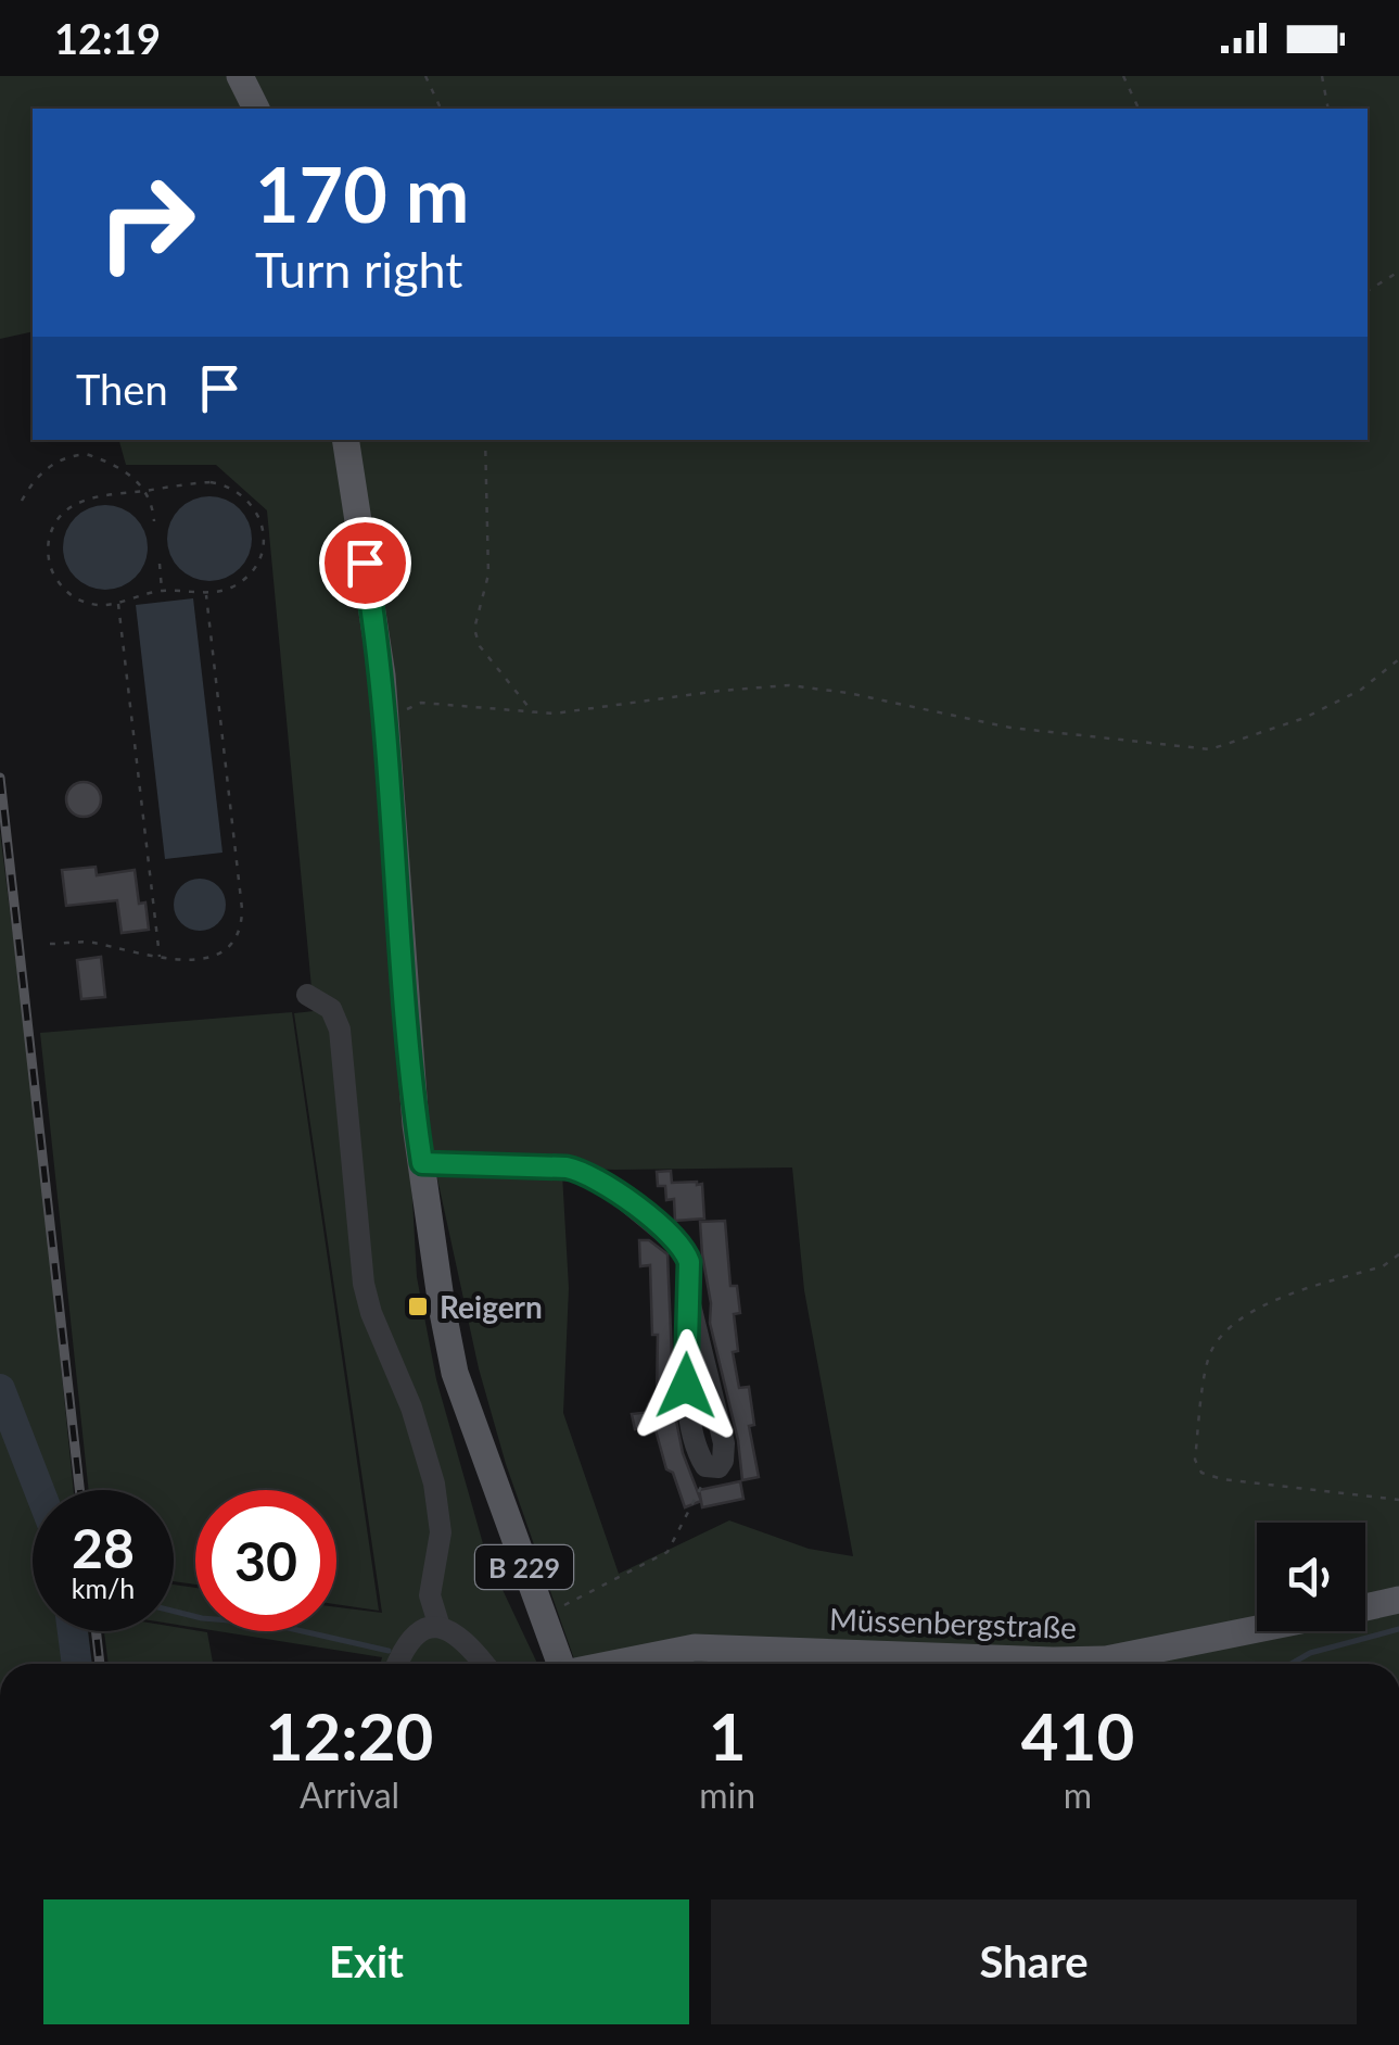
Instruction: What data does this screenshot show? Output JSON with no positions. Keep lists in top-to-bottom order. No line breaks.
{"streets":{"main road":["B 229","Müssenbergstraße"]},"places":{"transit":["Reigern"]},"page":{"status":"12:19","turn":["170 m","Turn right"],"then":"Then","speed":"28 km/h","limit":"30","eta":["12:20","Arrival","1","min","410","m"],"buttons":["Exit","Share"]}}
